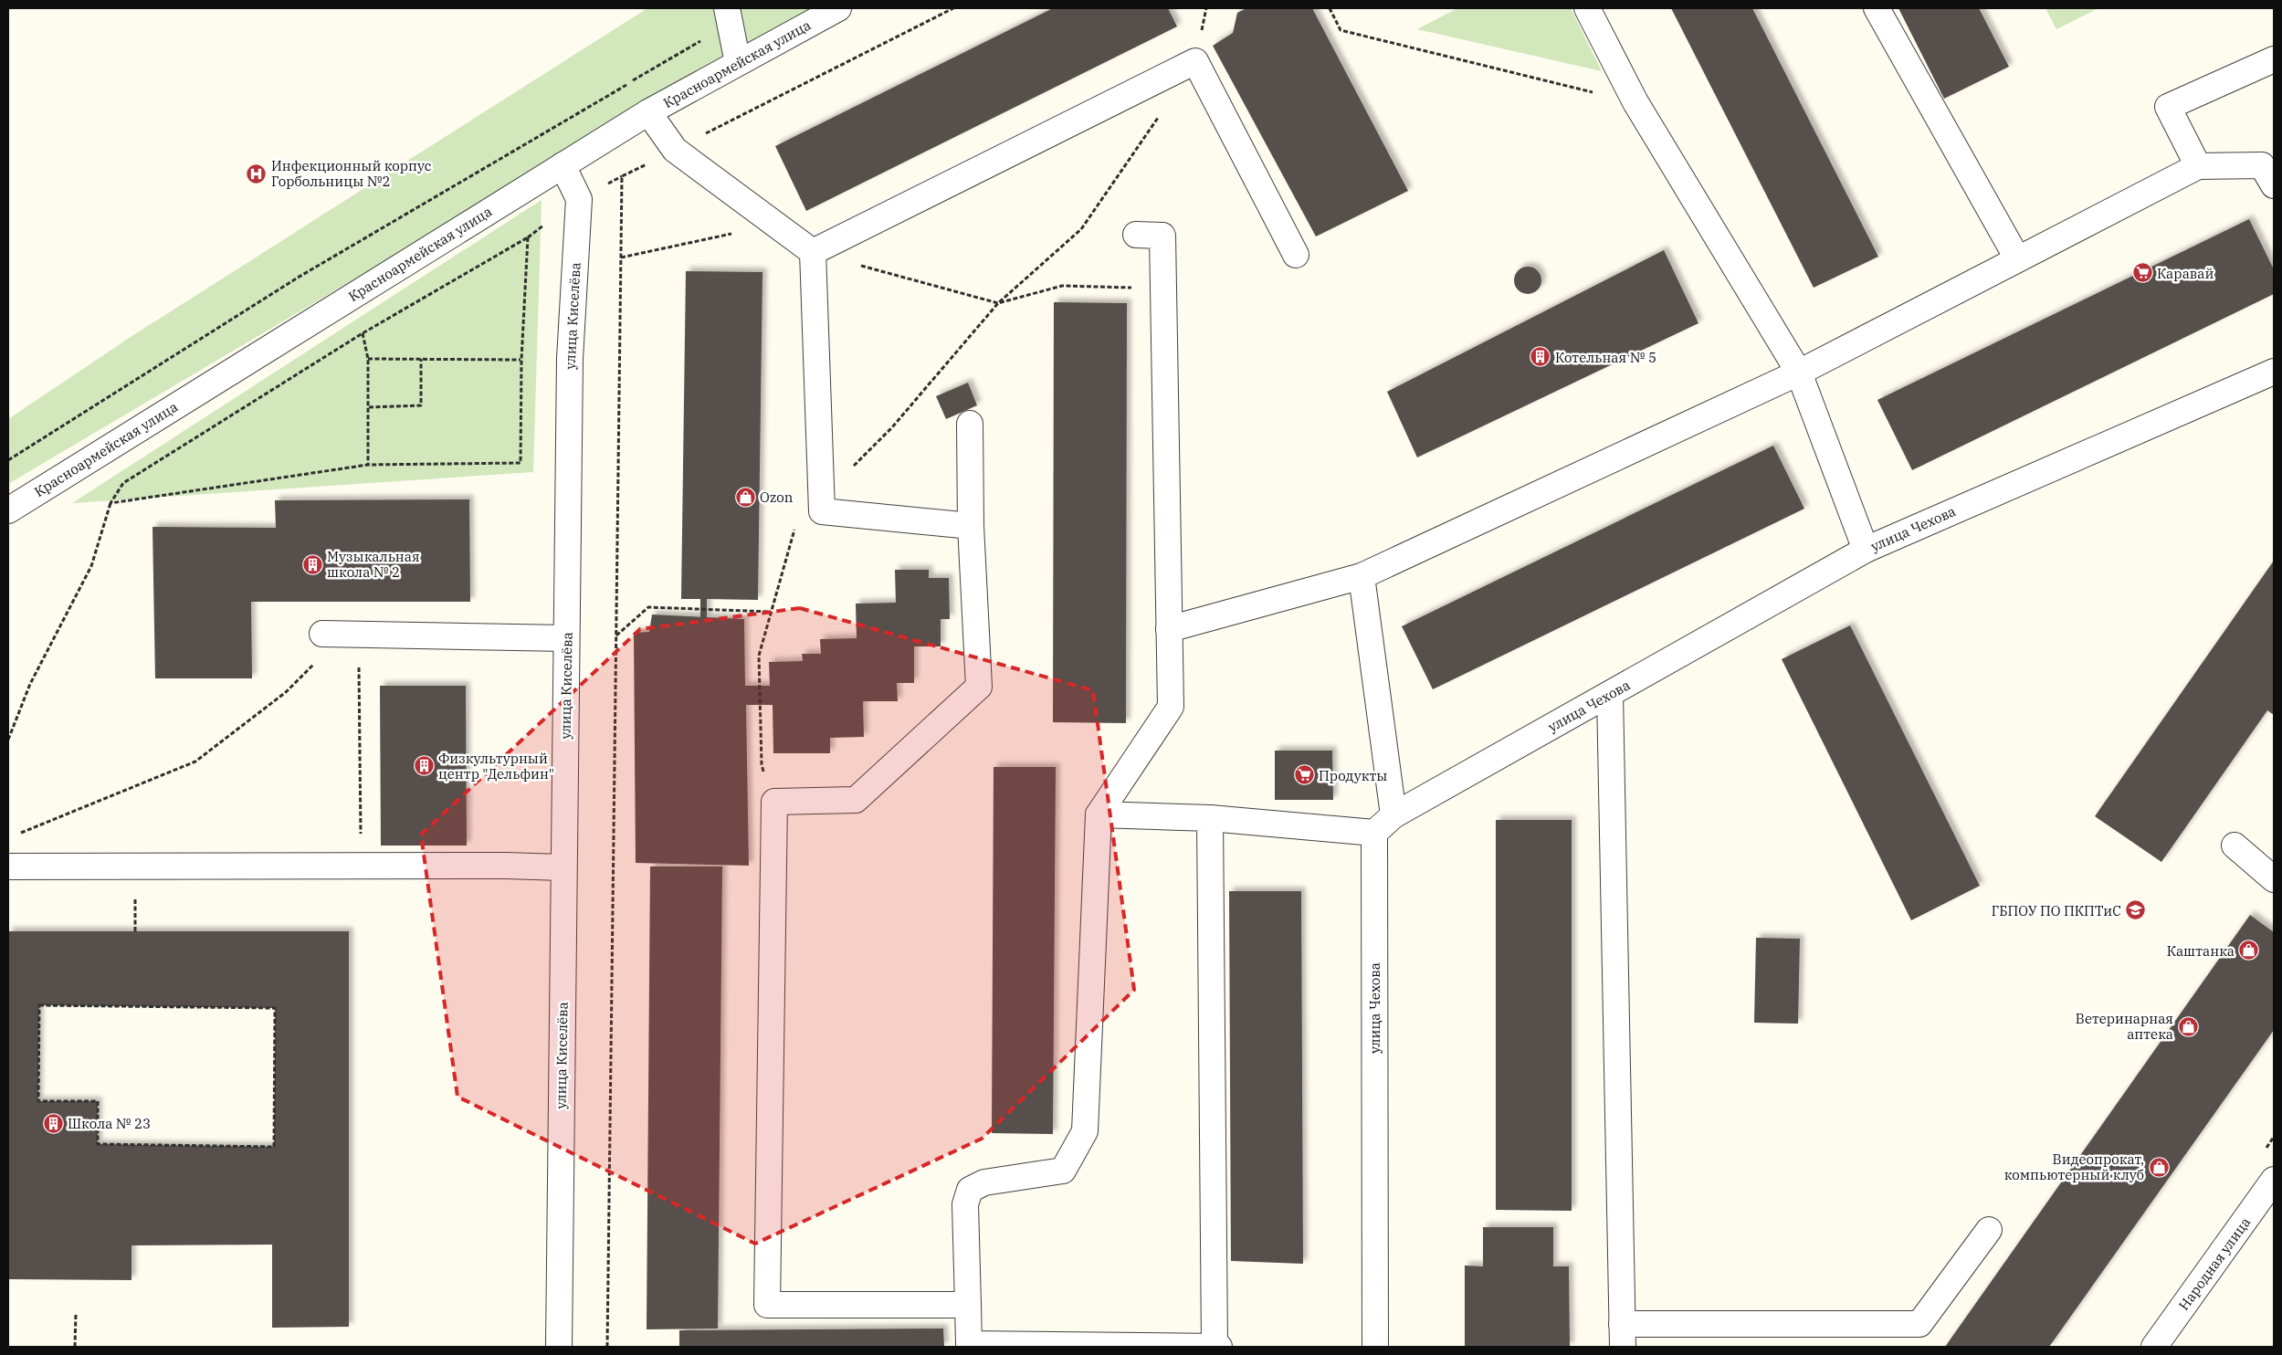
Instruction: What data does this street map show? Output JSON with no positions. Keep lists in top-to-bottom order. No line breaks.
{"streets":{"street":["Красноармейская улица","улица Киселёва","улица Чехова","Народная улица"]},"crossings":[["Красноармейская улица","улица Киселёва"]],"places":{"hospital":["Инфекционный корпус Горбольницы №2"],"supermarket":["Каравай","Продукты"],"building":["Котельная № 5","Музыкальная школа № 2","Физкультурный центр \"Дельфин\"","Школа № 23"],"shop":["Ozon","Каштанка","Ветеринарная аптека","Видеопрокат, компьютерный клуб"],"school or university":["ГБПОУ ПО ПКПТиС"]}}
